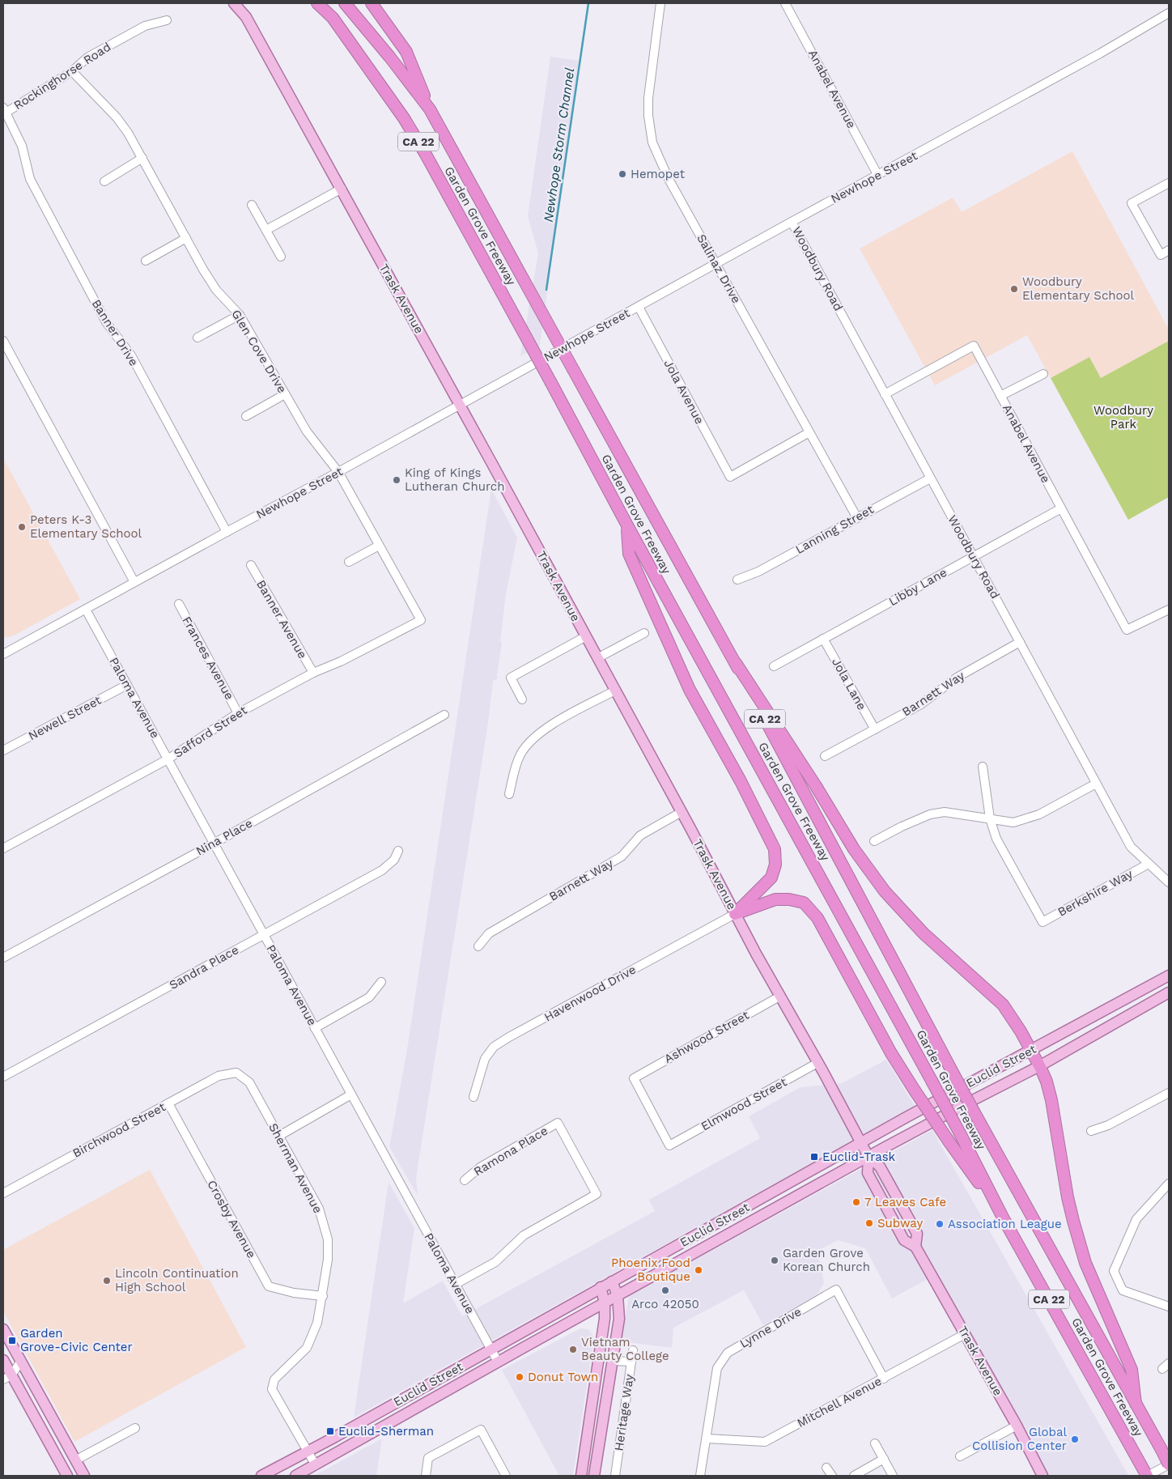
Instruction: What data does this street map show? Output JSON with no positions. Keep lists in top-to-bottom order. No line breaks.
{"streets":{"highway":["CA 22","Garden Grove Freeway"],"main road":["Trask Avenue","Euclid Street"],"street":["Rockinghorse Road","Anabel Avenue","Newhope Street","Salinaz Drive","Woodbury Road","Banner Drive","Glen Cove Drive","Jola Avenue","Lanning Street","Libby Lane","Banner Avenue","Frances Avenue","Jola Lane","Barnett Way","Paloma Avenue","Newell Street","Safford Street","Nina Place","Berkshire Way","Sandra Place","Havenwood Drive","Ashwood Street","Elmwood Street","Birchwood Street","Ramona Place","Sherman Avenue","Crosby Avenue","Lynne Drive","Mitchell Avenue","Heritage Way"]},"crossings":[["Rockinghorse Road","Banner Drive"],["Rockinghorse Road","Glen Cove Drive"],["Anabel Avenue","Newhope Street"],["Anabel Avenue","Woodbury Road"],["Anabel Avenue","Libby Lane"],["Newhope Street","Salinaz Drive"],["Newhope Street","Woodbury Road"],["Newhope Street","Trask Avenue"],["Newhope Street","Banner Drive"],["Newhope Street","Glen Cove Drive"],["Newhope Street","Jola Avenue"],["Newhope Street","Paloma Avenue"],["Salinaz Drive","Jola Avenue"],["Salinaz Drive","Lanning Street"],["Woodbury Road","Lanning Street"],["Woodbury Road","Libby Lane"],["Woodbury Road","Barnett Way"],["Woodbury Road","Berkshire Way"],["Trask Avenue","Barnett Way"],["Trask Avenue","Havenwood Drive"],["Trask Avenue","Ashwood Street"],["Trask Avenue","Euclid Street"],["Trask Avenue","Elmwood Street"],["Trask Avenue","Mitchell Avenue"],["Glen Cove Drive","Safford Street"],["Libby Lane","Jola Lane"],["Banner Avenue","Safford Street"],["Frances Avenue","Safford Street"],["Jola Lane","Barnett Way"],["Paloma Avenue","Newell Street"],["Paloma Avenue","Safford Street"],["Paloma Avenue","Nina Place"],["Paloma Avenue","Sandra Place"],["Paloma Avenue","Euclid Street"],["Paloma Avenue","Ramona Place"],["Ashwood Street","Elmwood Street"],["Euclid Street","Sherman Avenue"],["Birchwood Street","Sherman Avenue"],["Birchwood Street","Crosby Avenue"],["Sherman Avenue","Crosby Avenue"],["Lynne Drive","Mitchell Avenue"]],"water":["Newhope Storm Channel"],"parks":["Woodbury Park"],"places":{"other":["Hemopet","Woodbury Elementary School","King of Kings Lutheran Church","Peters K-3 Elementary School","7 Leaves Cafe","Subway","Association League","Garden Grove Korean Church","Phoenix Food Boutique","Lincoln Continuation High School","Arco 42050","Vietnam Beauty College","Donut Town","Global Collision Center"],"transit":["Euclid-Trask","Garden Grove-Civic Center","Euclid-Sherman"]}}
